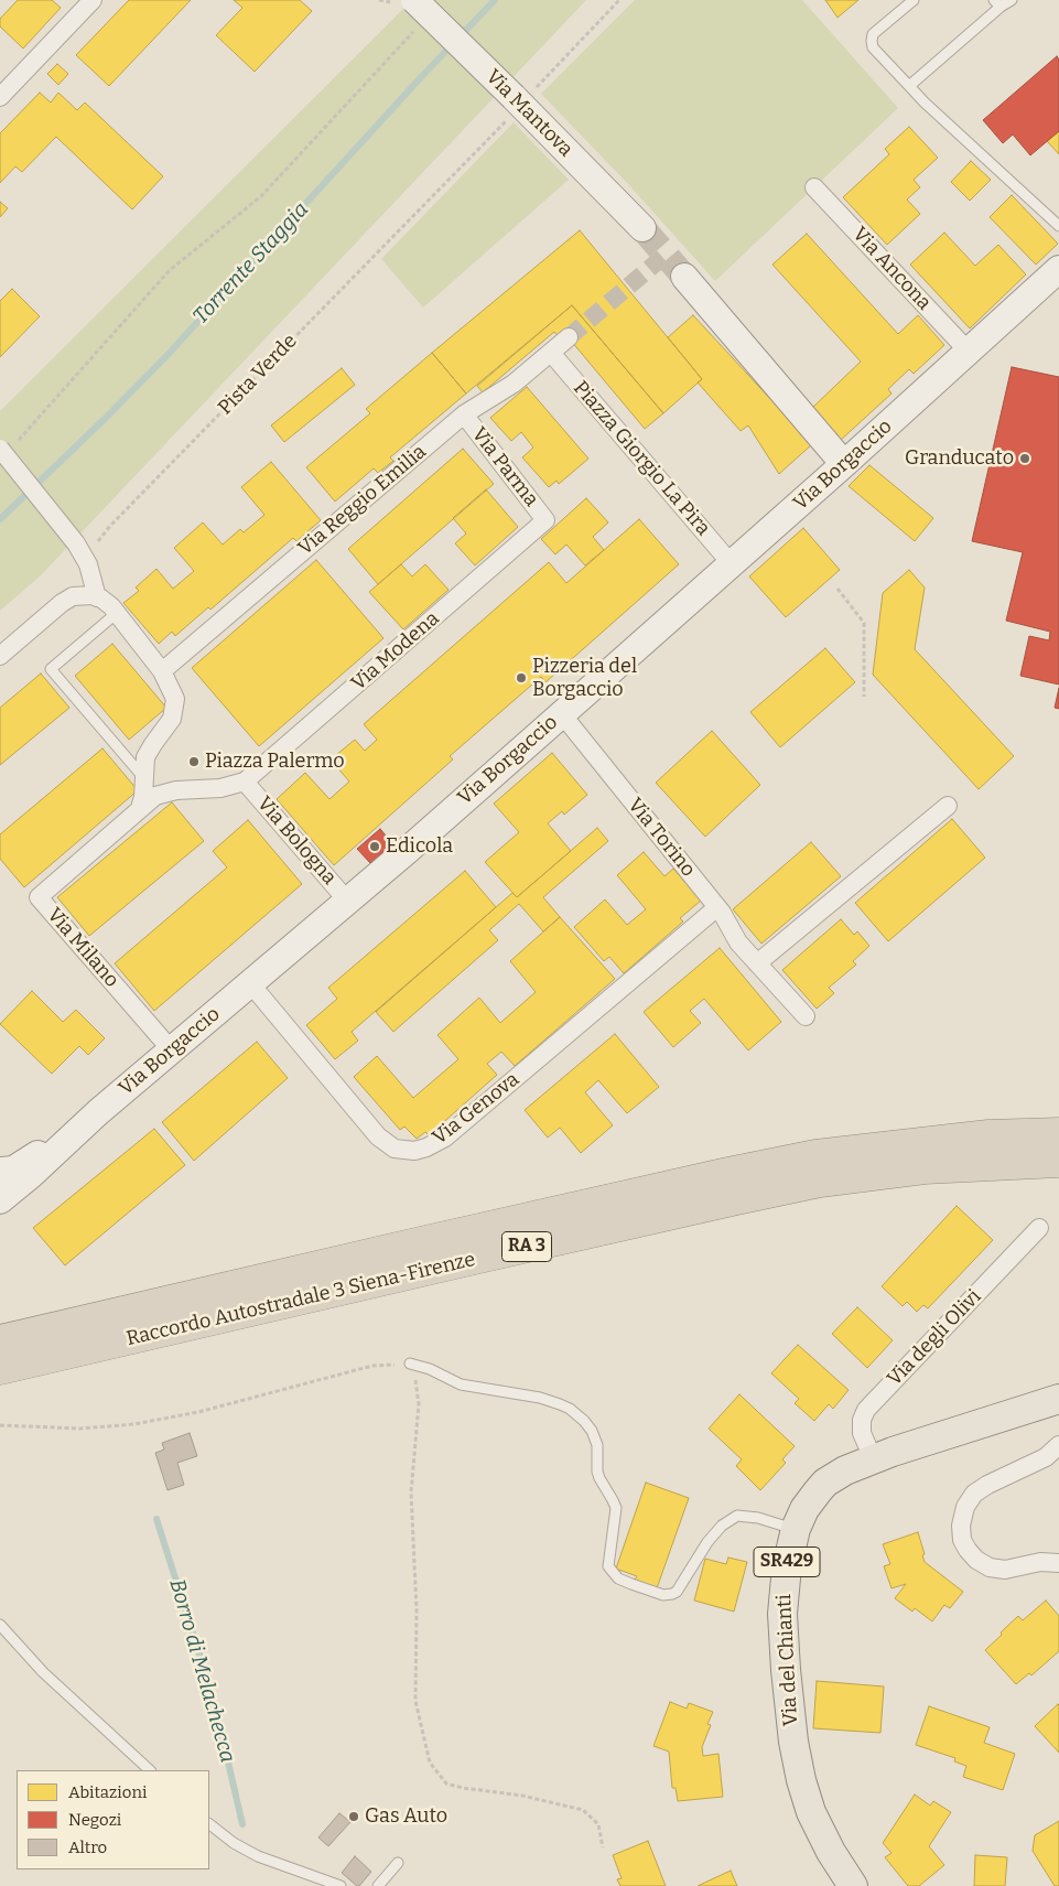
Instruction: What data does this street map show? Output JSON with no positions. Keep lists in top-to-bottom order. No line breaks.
{"streets":{"highway":["RA 3","Raccordo Autostradale 3 Siena-Firenze"],"main road":["Via Mantova","Via Borgaccio","SR429","Via del Chianti"],"street":["Via Ancona","Piazza Giorgio La Pira","Via Parma","Via Reggio Emilia","Via Modena","Via Torino","Via Bologna","Via Milano","Via Genova","Via degli Olivi"],"path":["Pista Verde"]},"crossings":[["Via Mantova","Pista Verde"],["Via Ancona","Via Borgaccio"],["Piazza Giorgio La Pira","Via Borgaccio"],["Piazza Giorgio La Pira","Via Reggio Emilia"],["Via Borgaccio","Via Torino"],["Via Borgaccio","Via Bologna"],["Via Borgaccio","Via Milano"],["Via Borgaccio","Via Genova"],["Via Parma","Via Reggio Emilia"],["Via Parma","Via Modena"],["Via Modena","Via Bologna"],["Via Torino","Via Genova"],["Via degli Olivi","Via del Chianti"]],"water":["Torrente Staggia","Borro di Melachecca"],"places":["Granducato","Pizzeria del Borgaccio","Piazza Palermo","Edicola","Gas Auto"],"legend":["Abitazioni","Negozi","Altro"]}
